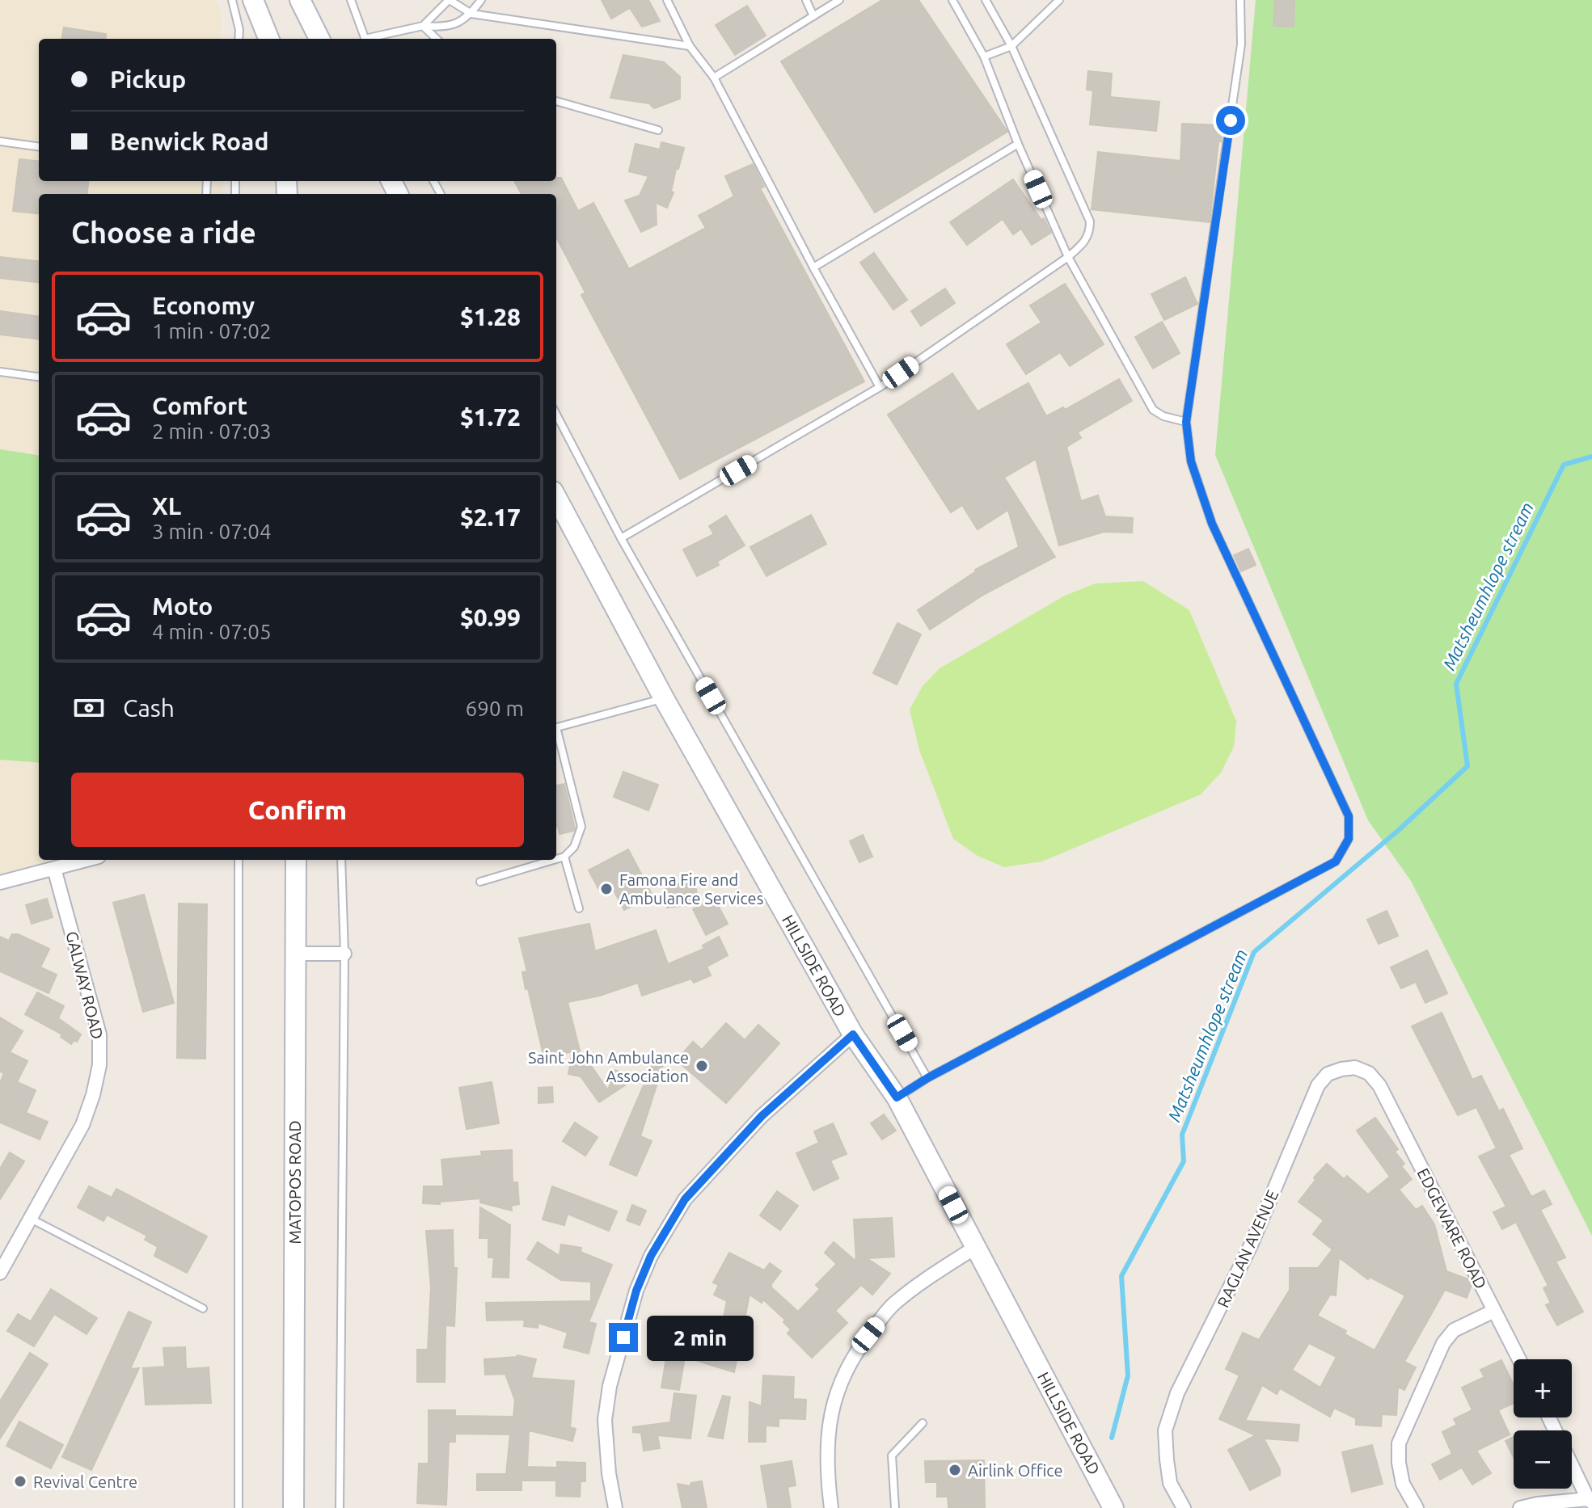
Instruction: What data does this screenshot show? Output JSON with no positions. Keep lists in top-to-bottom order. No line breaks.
{"streets":{"street":["HILLSIDE ROAD","GALWAY ROAD","MATOPOS ROAD","EDGEWARE ROAD","RAGLAN AVENUE"]},"crossings":[["EDGEWARE ROAD","RAGLAN AVENUE"]],"water":["Matsheumhlope stream"],"places":["Famona Fire and Ambulance Services","Saint John Ambulance Association","Airlink Office","Revival Centre"],"page":{"banner":["Pickup","Benwick Road"],"heading":"Choose a ride","list":[{"name":"Economy","note":"1 min · 07:02","value":"$1.28"},{"name":"Comfort","note":"2 min · 07:03","value":"$1.72"},{"name":"XL","note":"3 min · 07:04","value":"$2.17"},{"name":"Moto","note":"4 min · 07:05","value":"$0.99"}],"pay":["Cash","690 m"],"buttons":"Confirm","bubble":"2 min","map_buttons":["+","−"]}}
